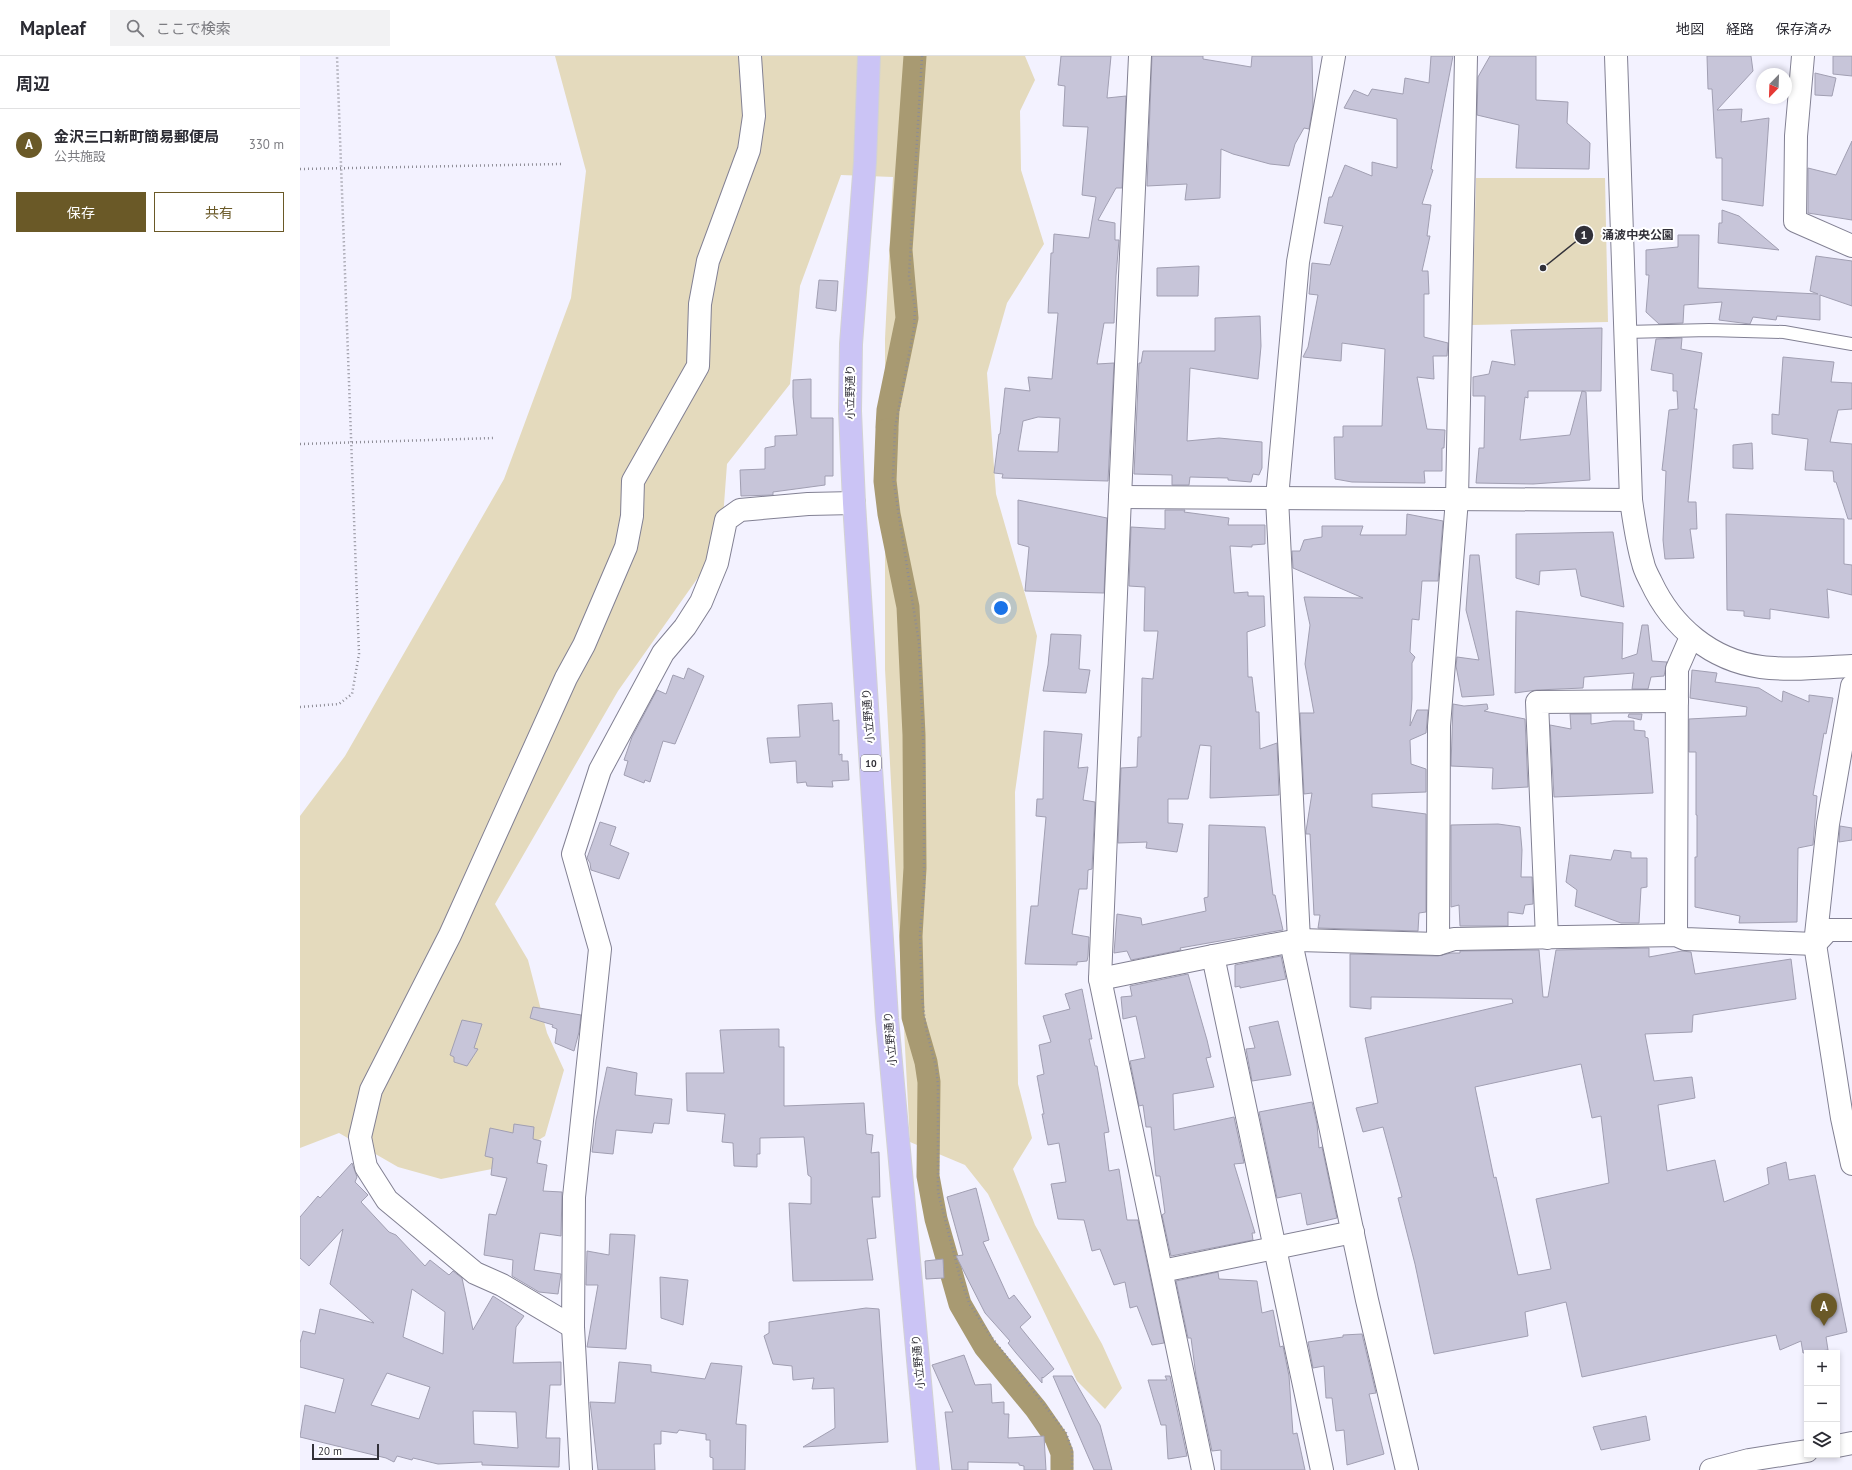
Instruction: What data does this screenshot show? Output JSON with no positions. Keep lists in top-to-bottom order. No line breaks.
{"streets":{"main road":["小立野通り","10"]},"places":["涌波中央公園"],"scale_bar":"20 m","north":"bottom left","page":{"header":"Mapleaf","search":"ここで検索","nav":["地図","経路","保存済み"],"heading":"周辺","list":[{"mark":"A","name":"金沢三口新町簡易郵便局","note":"公共施設","value":"330 m"}],"buttons":["保存","共有"],"pins":"A","map_buttons":["+","−"],"scale":"20 m"}}
